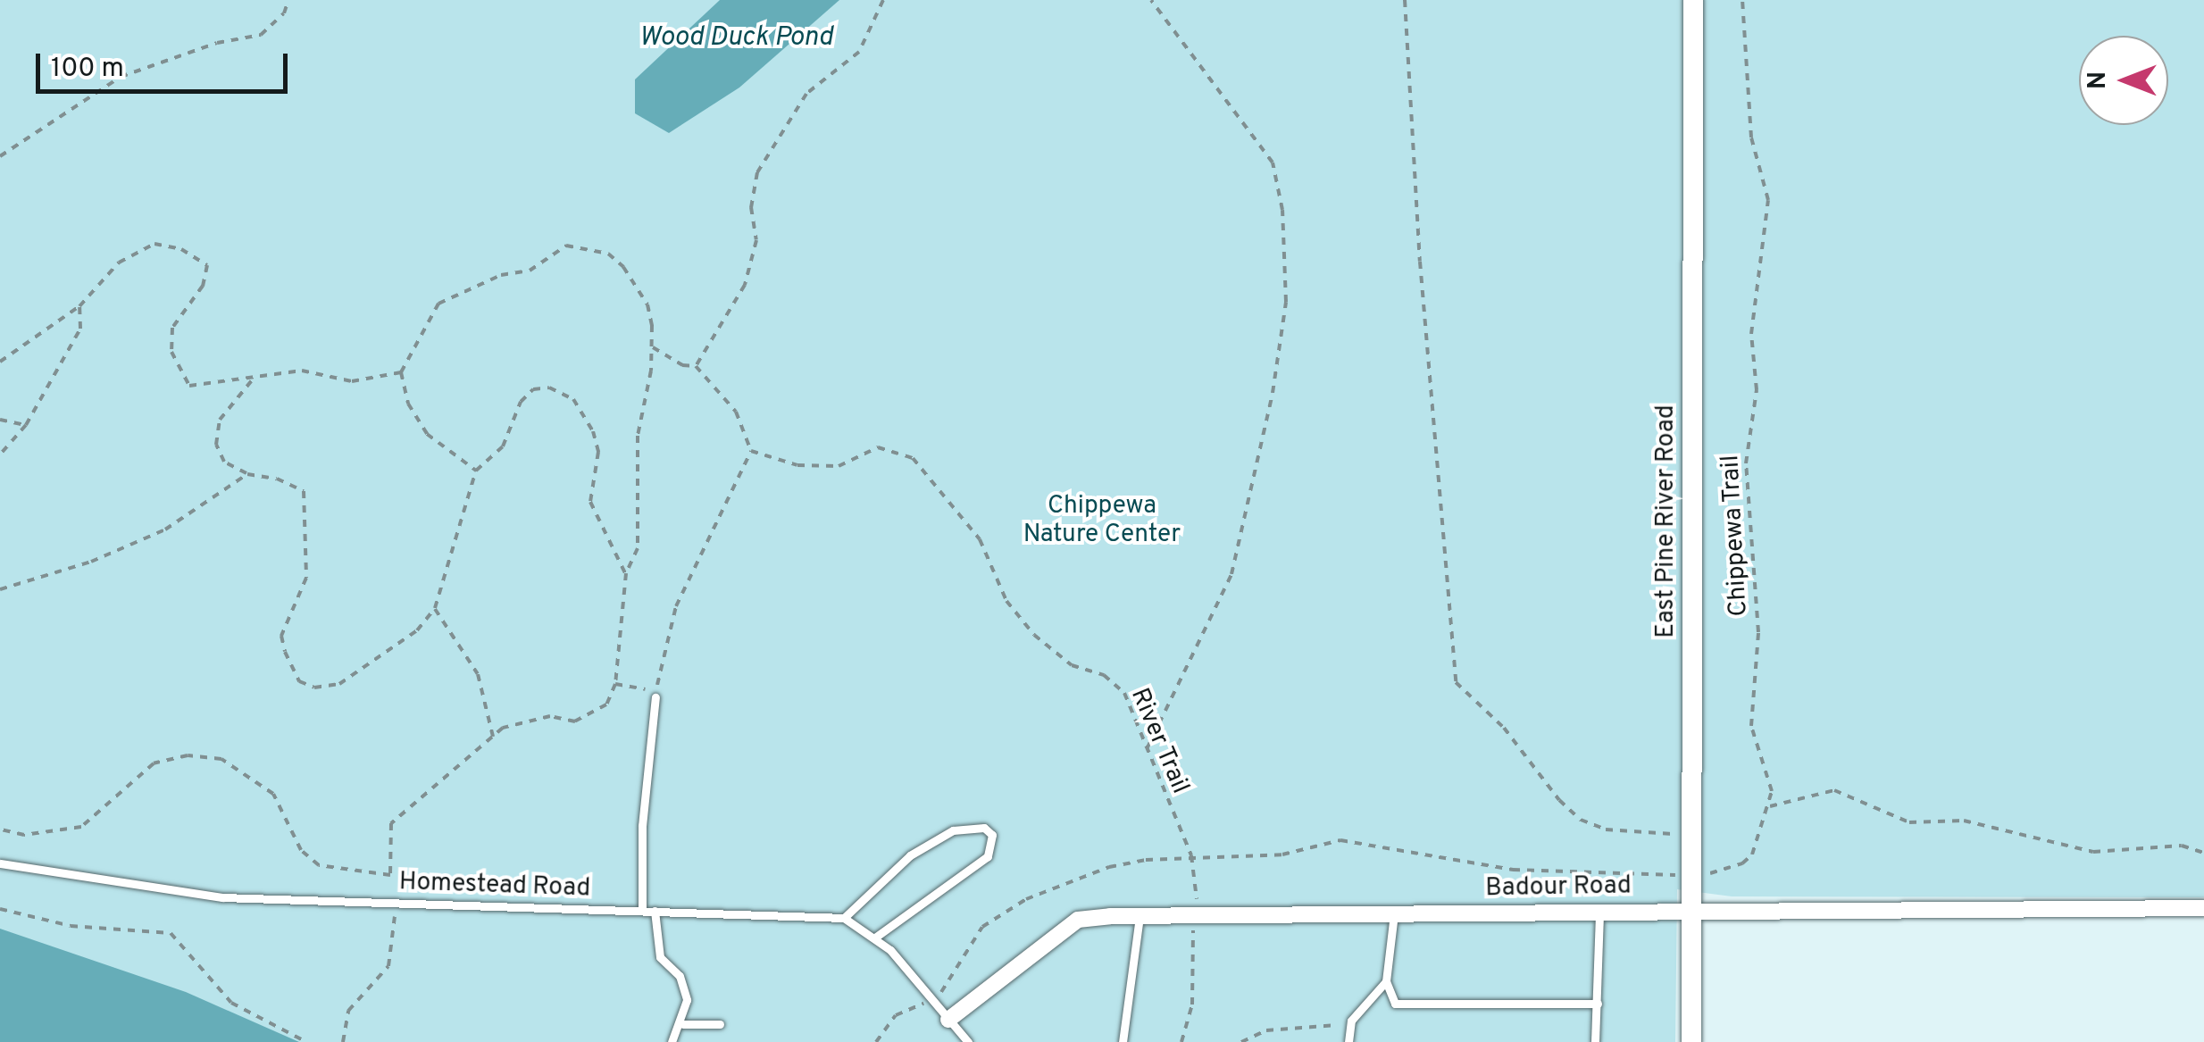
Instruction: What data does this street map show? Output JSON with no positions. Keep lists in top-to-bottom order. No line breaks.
{"streets":{"street":["East Pine River Road","Badour Road"],"lane":["Homestead Road"],"path":["Chippewa Trail","River Trail"]},"crossings":[["East Pine River Road","Badour Road"],["River Trail","Badour Road"],["Homestead Road","Badour Road"]],"water":["Wood Duck Pond"],"parks":["Chippewa Nature Center"],"scale_bar":"100 m","north":"left"}
